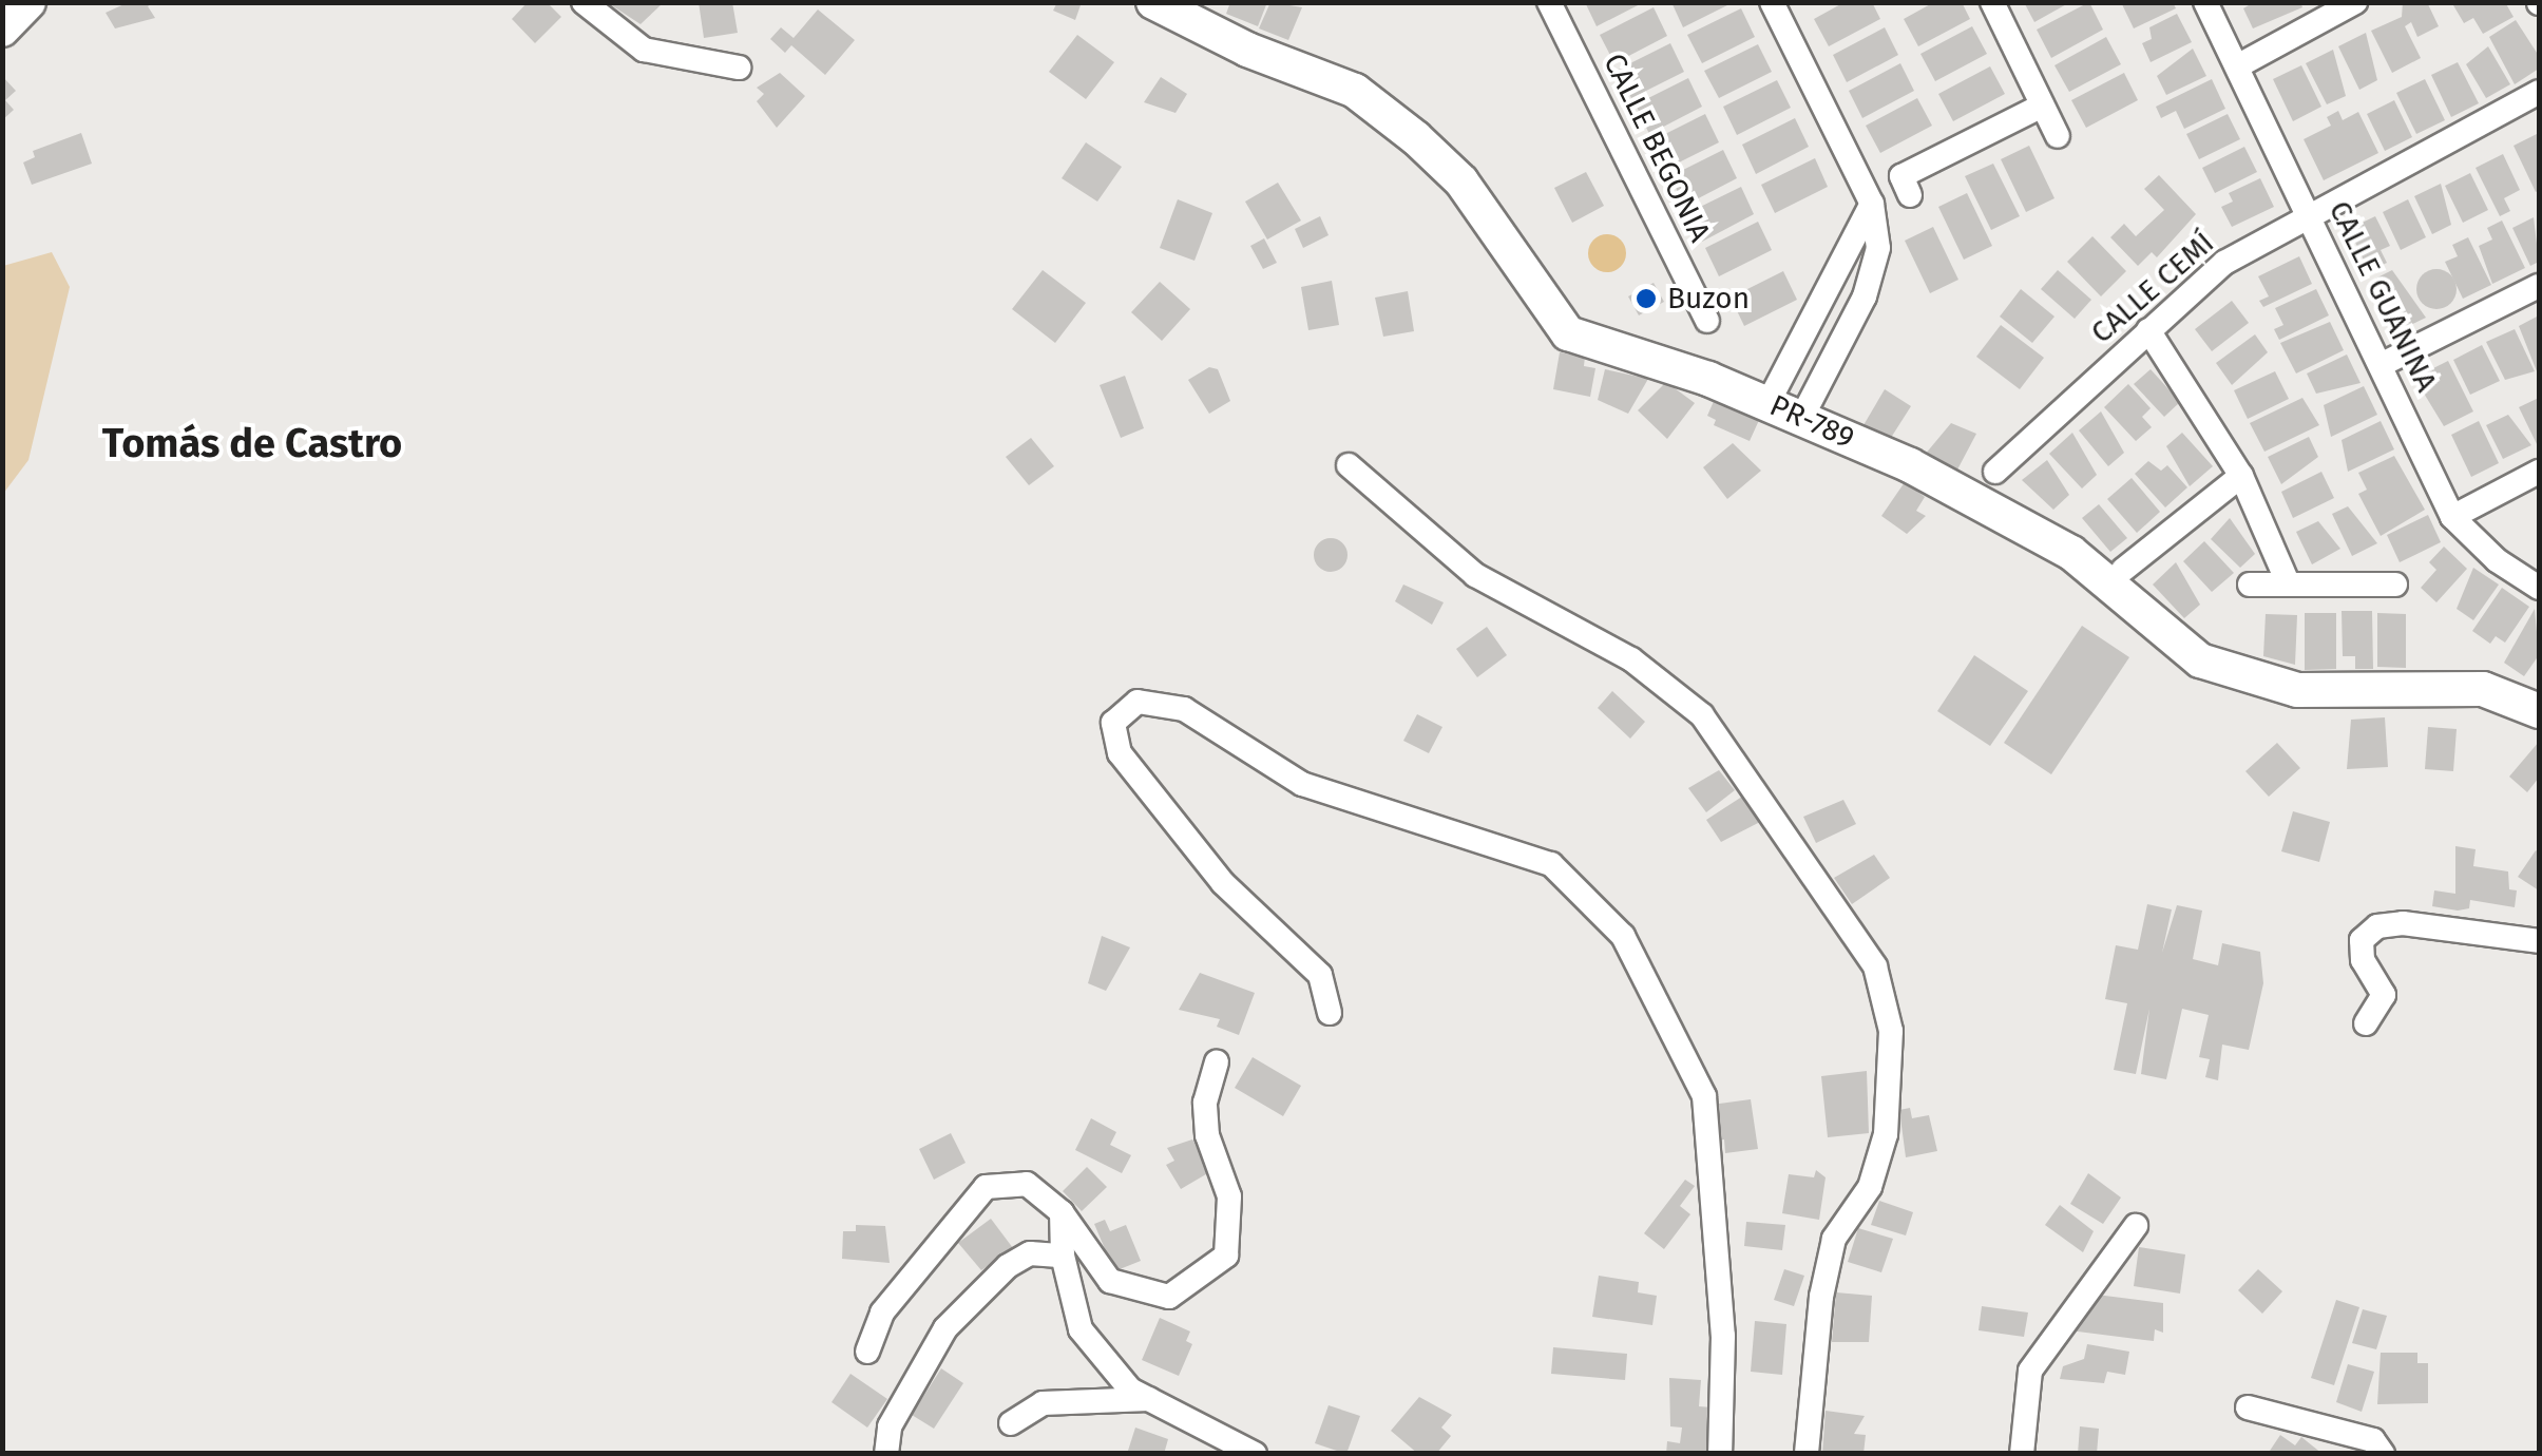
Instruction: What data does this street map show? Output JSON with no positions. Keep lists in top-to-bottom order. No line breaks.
{"streets":{"street":["CALLE BEGONIA","CALLE CEMÍ","CALLE GUANINA","PR-789"]},"crossings":[["CALLE CEMÍ","CALLE GUANINA"]],"districts":["Tomás de Castro"],"places":["Buzon"]}
